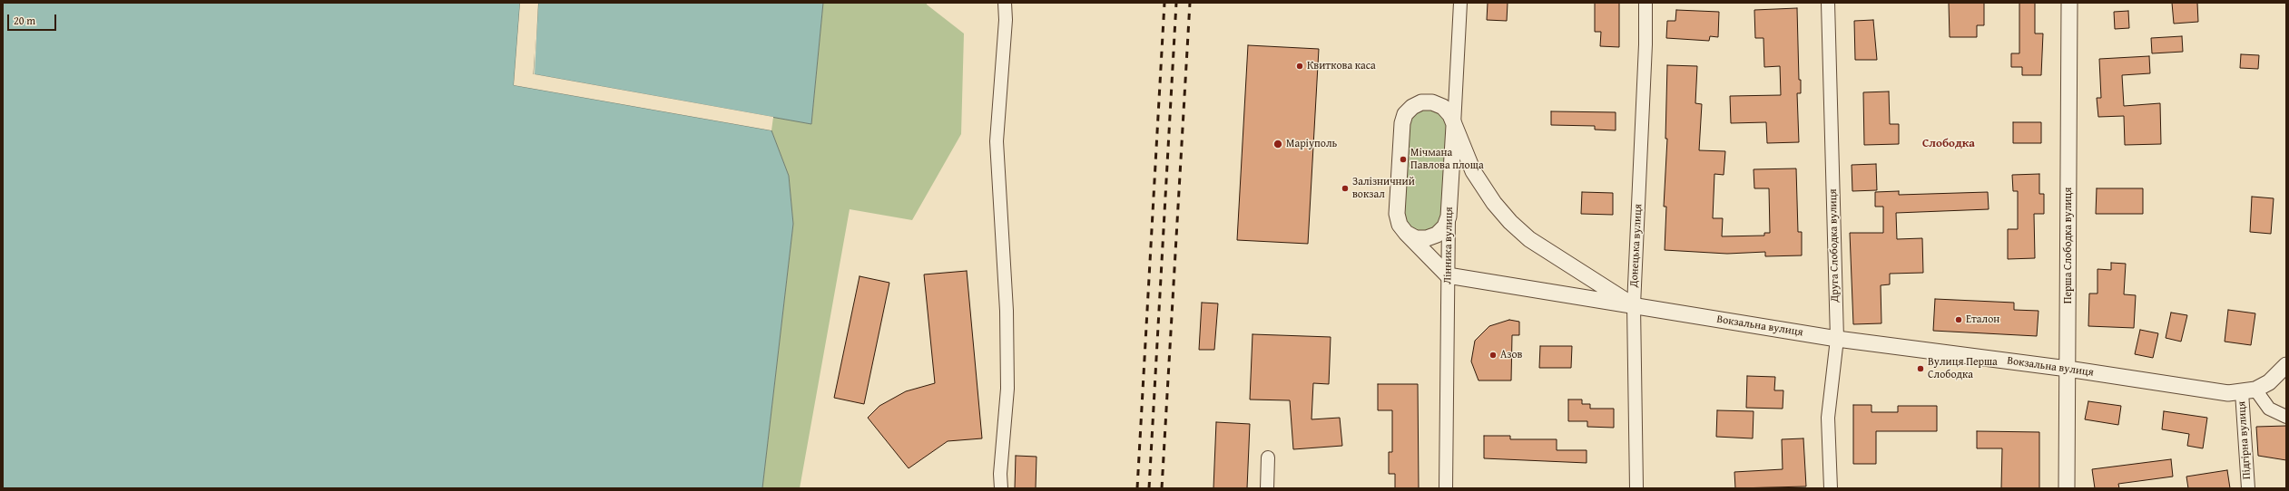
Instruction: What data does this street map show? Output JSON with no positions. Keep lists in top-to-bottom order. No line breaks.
{"streets":{"street":["Лінника вулиця","Донецька вулиця","Друга Слободка вулиця","Перша Слободка вулиця","Вокзальна вулиця","Підгірна вулиця"]},"crossings":[["Лінника вулиця","Вокзальна вулиця"],["Донецька вулиця","Вокзальна вулиця"],["Друга Слободка вулиця","Вокзальна вулиця"],["Перша Слободка вулиця","Вокзальна вулиця"],["Вокзальна вулиця","Підгірна вулиця"]],"districts":["Слободка"],"places":["Квиткова каса","Маріуполь","Мічмана Павлова площа","Залізничний вокзал","Еталон","Азов","Вулиця Перша Слободка"],"scale_bar":"20 m"}
